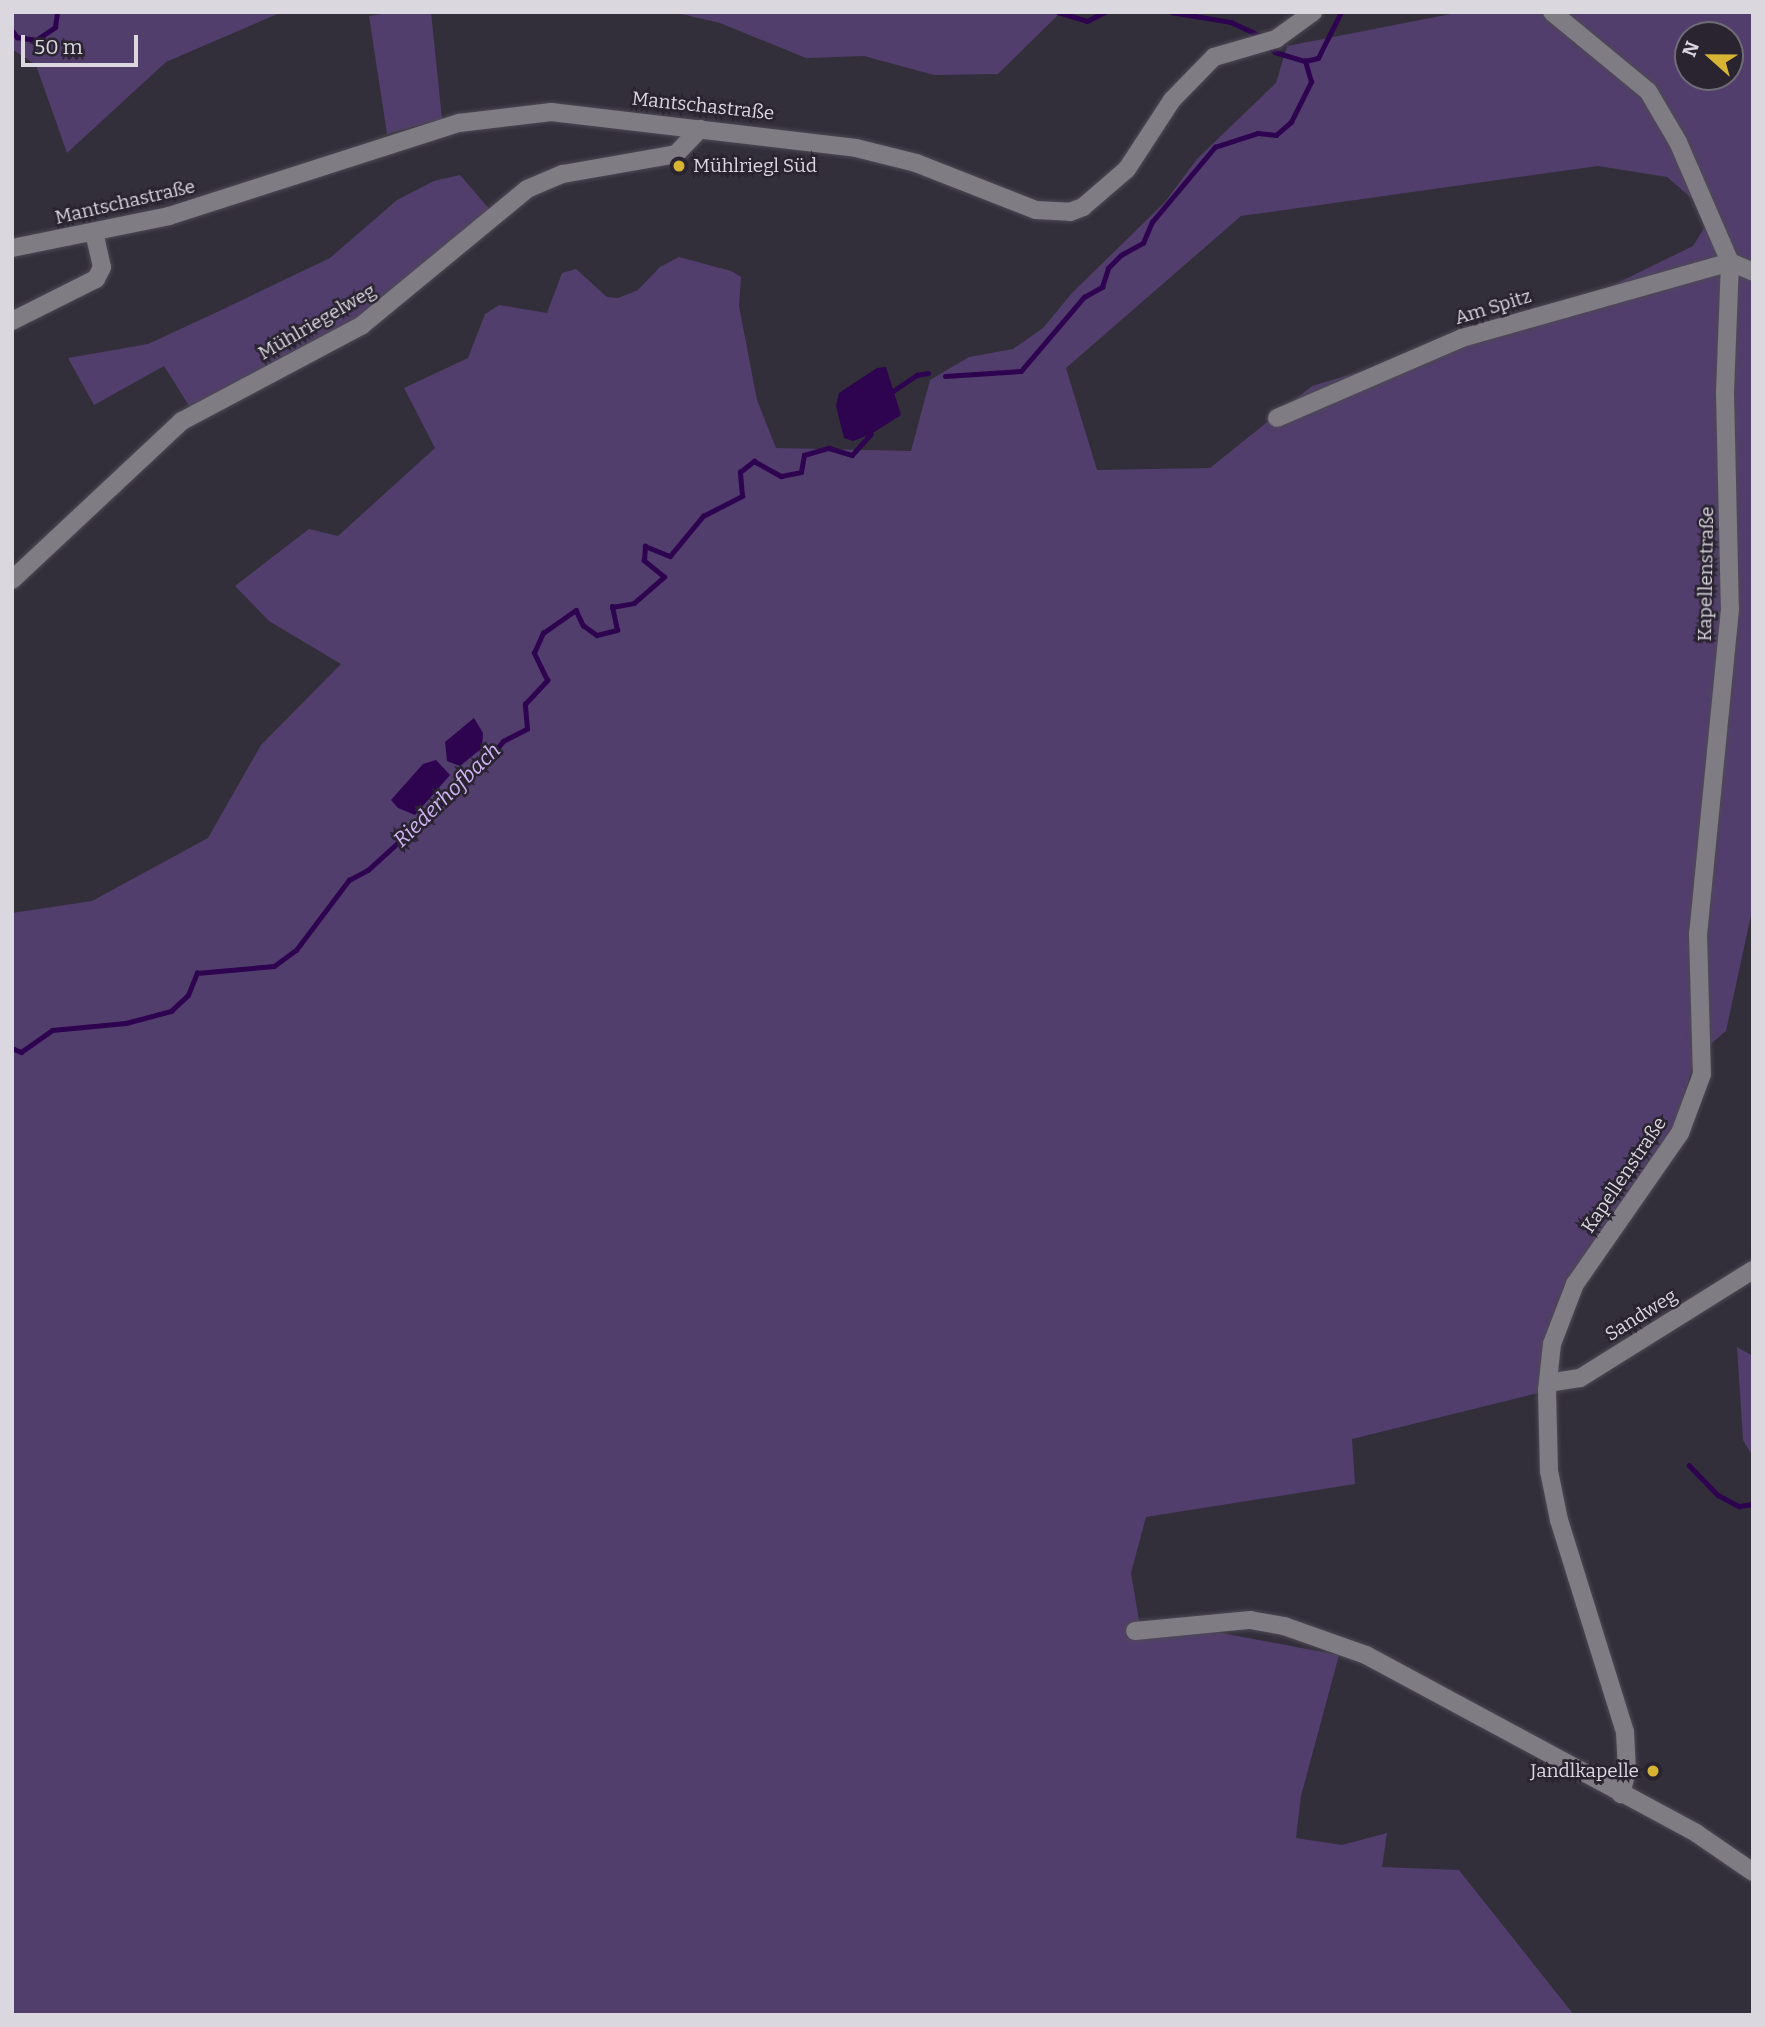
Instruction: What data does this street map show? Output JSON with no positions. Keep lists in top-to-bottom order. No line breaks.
{"streets":{"street":["Mantschastraße","Am Spitz","Mühlriegelweg","Kapellenstraße","Sandweg"]},"crossings":[["Mantschastraße","Mühlriegelweg"],["Am Spitz","Kapellenstraße"],["Kapellenstraße","Sandweg"]],"water":["Riederhofbach"],"places":["Mühlriegl Süd","Jandlkapelle"],"scale_bar":"50 m","north":"left"}
